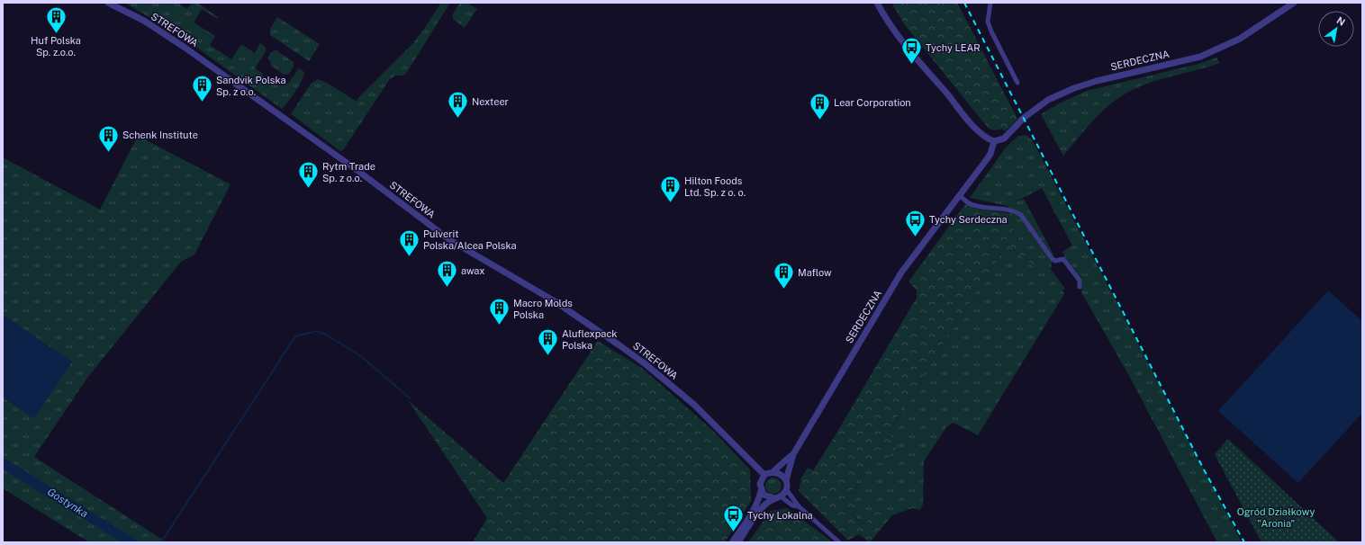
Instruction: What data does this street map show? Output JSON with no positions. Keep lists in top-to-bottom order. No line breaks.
{"streets":{"street":["STREFOWA","SERDECZNA"]},"crossings":[["STREFOWA","SERDECZNA"]],"water":["Gostynka"],"parks":["Ogród Działkowy \"Aronia\""],"places":{"building":["Huf Polska Sp. z.o.o.","Sandvik Polska Sp. z o.o.","Nexteer","Lear Corporation","Schenk Institute","Rytm Trade Sp. z o.o.","Hilton Foods Ltd. Sp. z o. o.","Pulverit Polska/Alcea Polska","awax","Maflow","Macro Molds Polska","Aluflexpack Polska"],"bus stop":["Tychy LEAR","Tychy Serdeczna","Tychy Lokalna"]},"north":"top right"}
